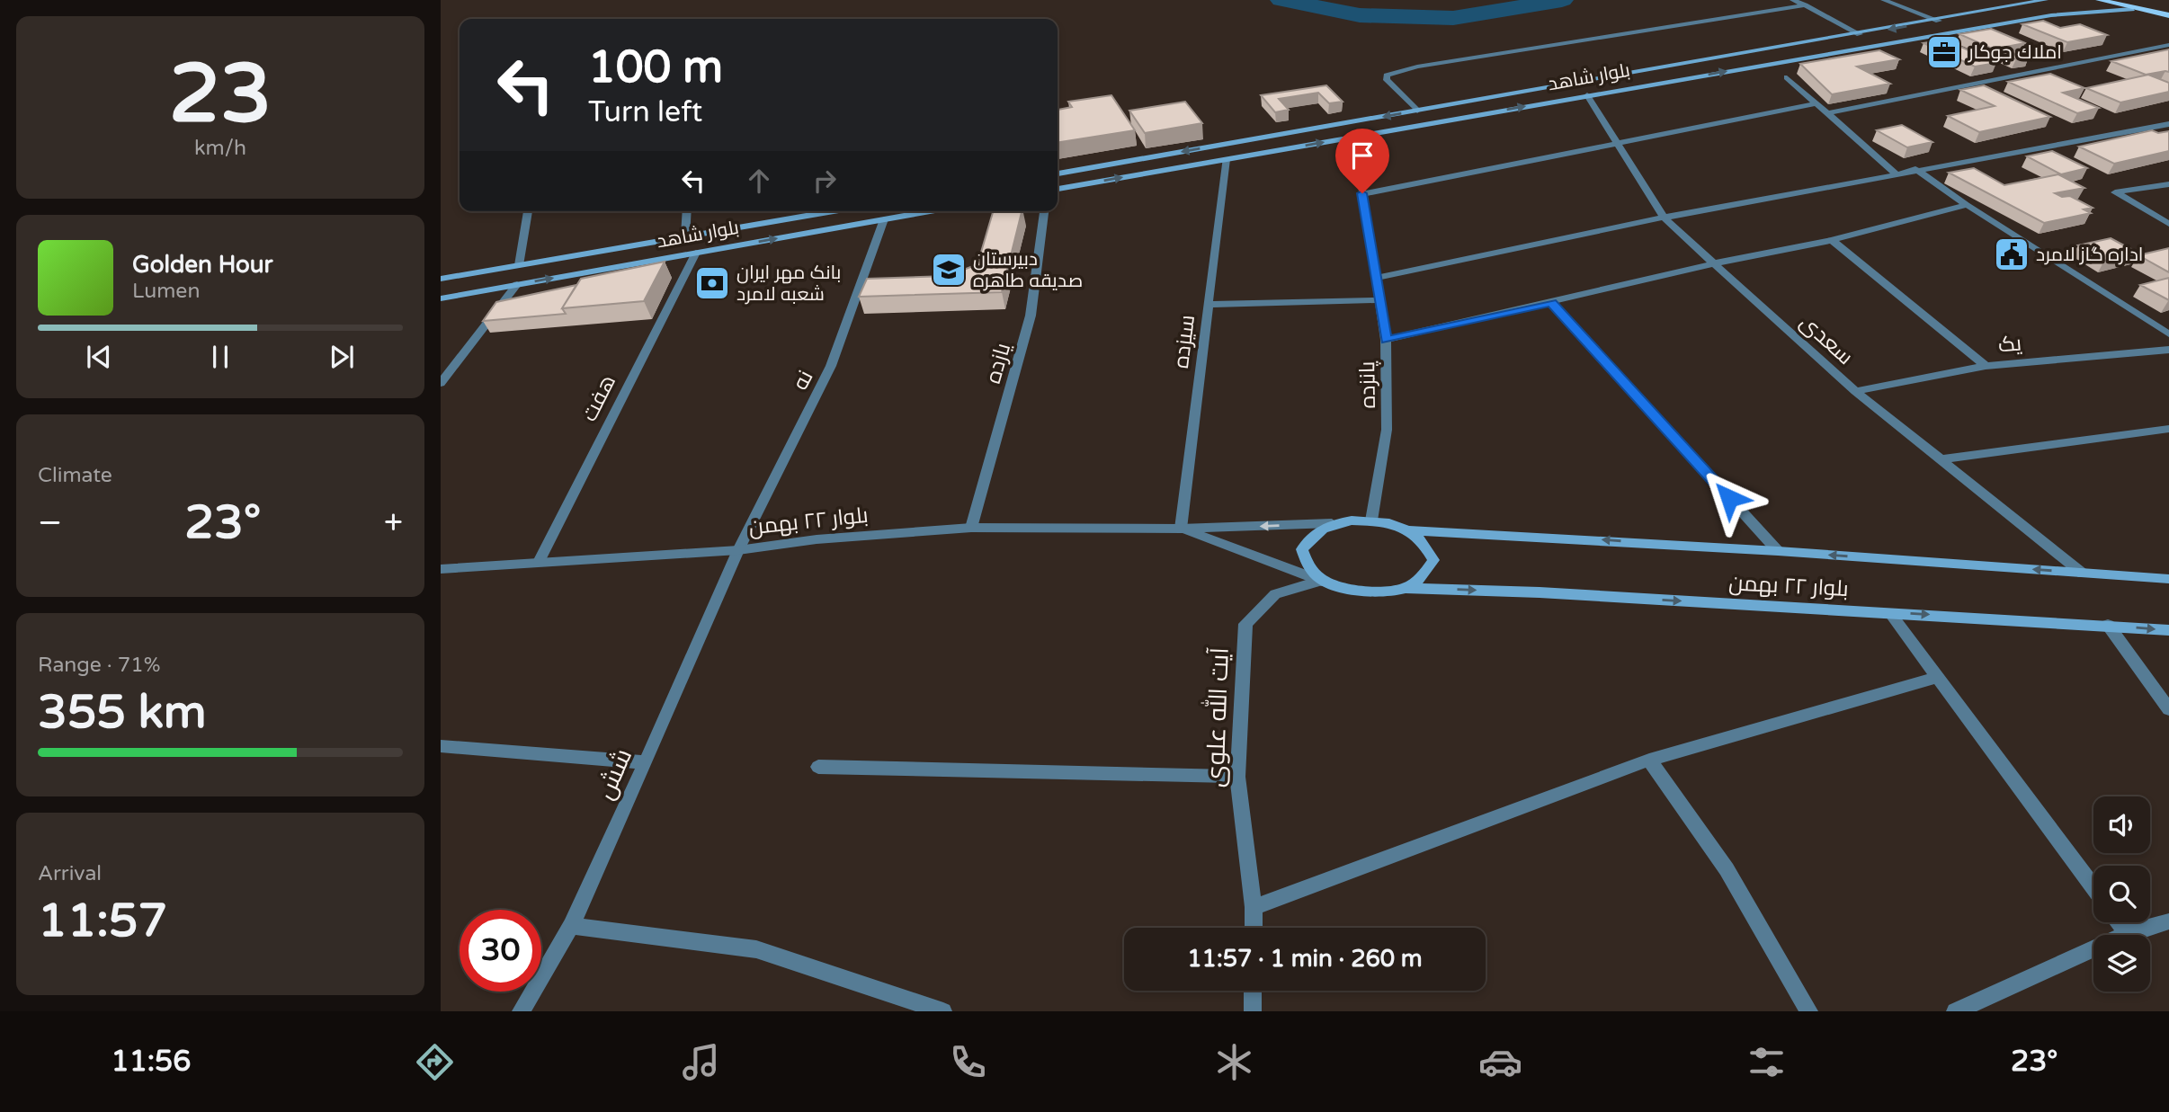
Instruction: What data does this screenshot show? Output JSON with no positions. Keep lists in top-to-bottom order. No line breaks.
{"streets":{"main road":["بلوار شاهد","بلوار ۲۲ بهمن"],"street":["سعدی","سیزده","یک","یازده","نه","پانزده","هفت","آیت الله علوی","شش"]},"crossings":[["بلوار شاهد","سعدی"],["بلوار شاهد","سیزده"],["بلوار شاهد","نه"],["بلوار شاهد","پانزده"],["بلوار شاهد","هفت"],["سعدی","یک"],["سعدی","بلوار ۲۲ بهمن"],["سیزده","بلوار ۲۲ بهمن"],["یازده","بلوار ۲۲ بهمن"],["نه","بلوار ۲۲ بهمن"],["نه","شش"],["پانزده","بلوار ۲۲ بهمن"],["هفت","بلوار ۲۲ بهمن"],["بلوار ۲۲ بهمن","آیت الله علوی"],["بلوار ۲۲ بهمن","شش"]],"places":{"office":["املاك جوكار"],"public building":["اداره گاز لامرد"],"school or university":["دبیرستان صدیقه طاهره"],"bank":["بانک مهر ایران شعبه لامرد"]},"page":{"tile":[["23","km/h"],"Climate",["Range · 71%","355 km"],["Arrival","11:57"]],"turn":["100 m","Turn left"],"song":["Golden Hour","Lumen"],"heat":["−","23°","+"],"limit":"30","trip":"11:57 · 1 min · 260 m","tabs":["11:56","23°"]}}
